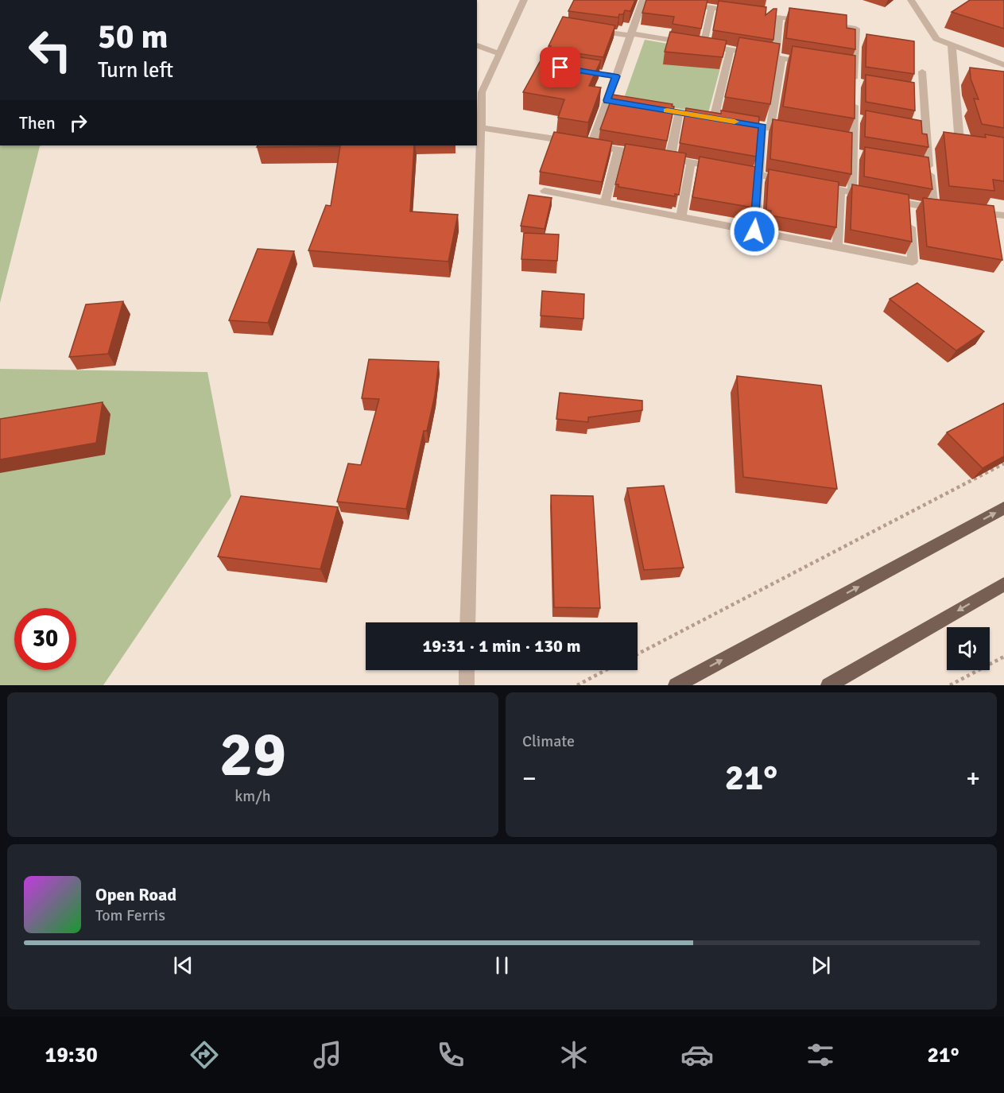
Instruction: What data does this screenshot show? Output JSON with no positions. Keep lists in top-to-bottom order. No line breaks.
{"page":{"turn":["50 m","Turn left"],"then":"Then","limit":"30","trip":"19:31 · 1 min · 130 m","tile":[["29","km/h"],"Climate"],"heat":["−","21°","+"],"song":["Open Road","Tom Ferris"],"tabs":["19:30","21°"]}}
